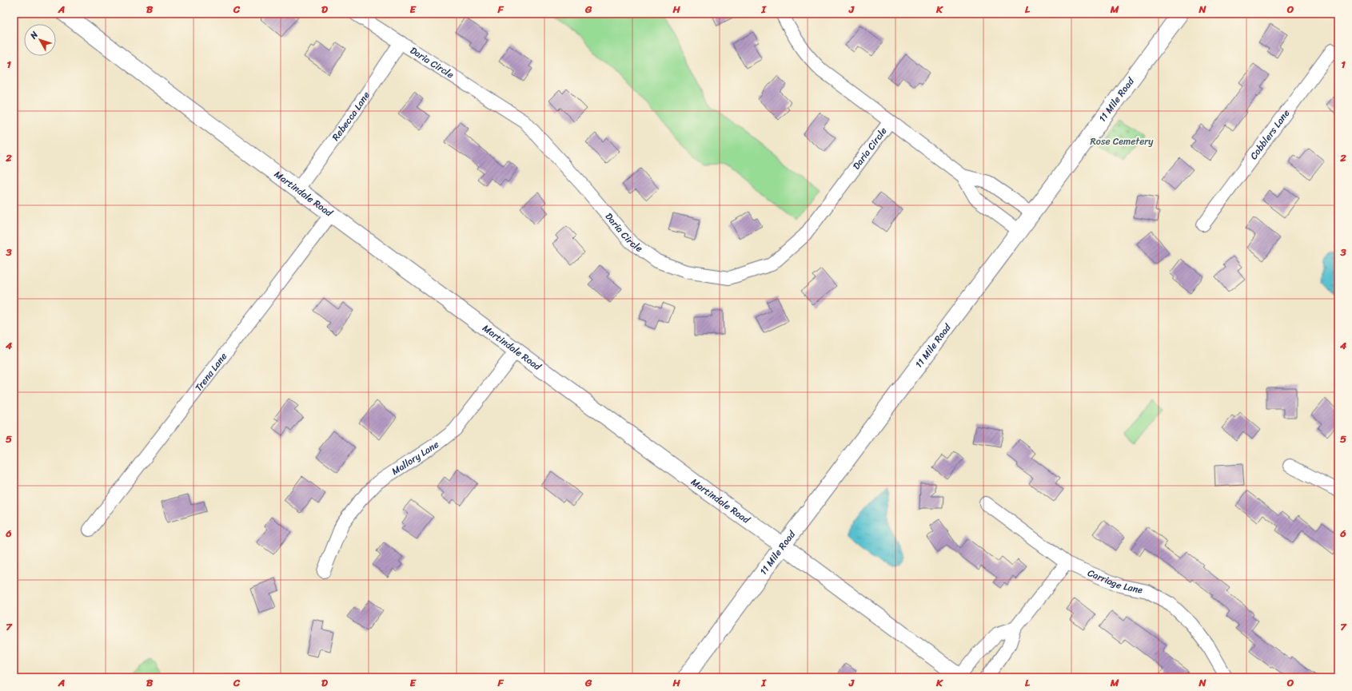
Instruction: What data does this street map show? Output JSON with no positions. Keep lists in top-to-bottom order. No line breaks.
{"streets":{"street":["Daria Circle","11 Mile Road","Rebecca Lane","Cobblers Lane","Martindale Road","Trena Lane","Mallory Lane","Carriage Lane"]},"crossings":[["Daria Circle","11 Mile Road"],["Daria Circle","Rebecca Lane"],["11 Mile Road","Martindale Road"],["Rebecca Lane","Martindale Road"],["Martindale Road","Trena Lane"],["Martindale Road","Mallory Lane"]],"parks":["Rose Cemetery"],"north":"top left","grid":{"columns":["A","B","C","D","E","F","G","H","I","J","K","L","M","N","O"],"rows":["1","2","3","4","5","6","7"]}}
